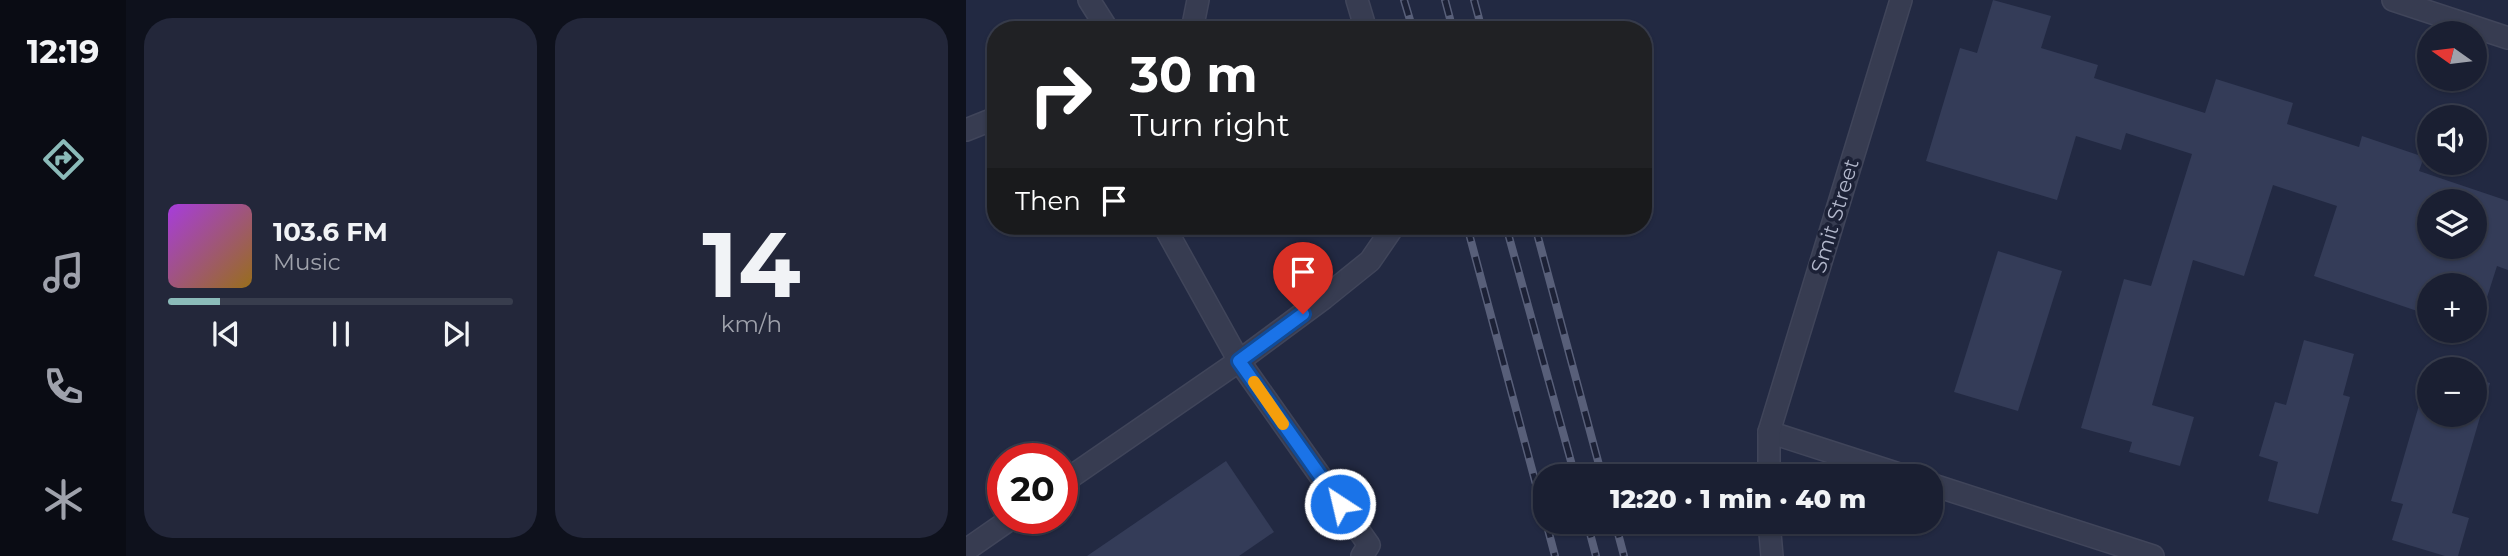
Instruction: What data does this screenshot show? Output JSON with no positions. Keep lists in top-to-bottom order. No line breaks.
{"streets":{"street":["Smit Street"]},"north":"left","page":{"tabs":"12:19","tile":["14","km/h"],"map_buttons":["+","−"],"turn":["30 m","Turn right"],"then":"Then","song":["103.6 FM","Music"],"limit":"20","trip":"12:20 · 1 min · 40 m"}}
